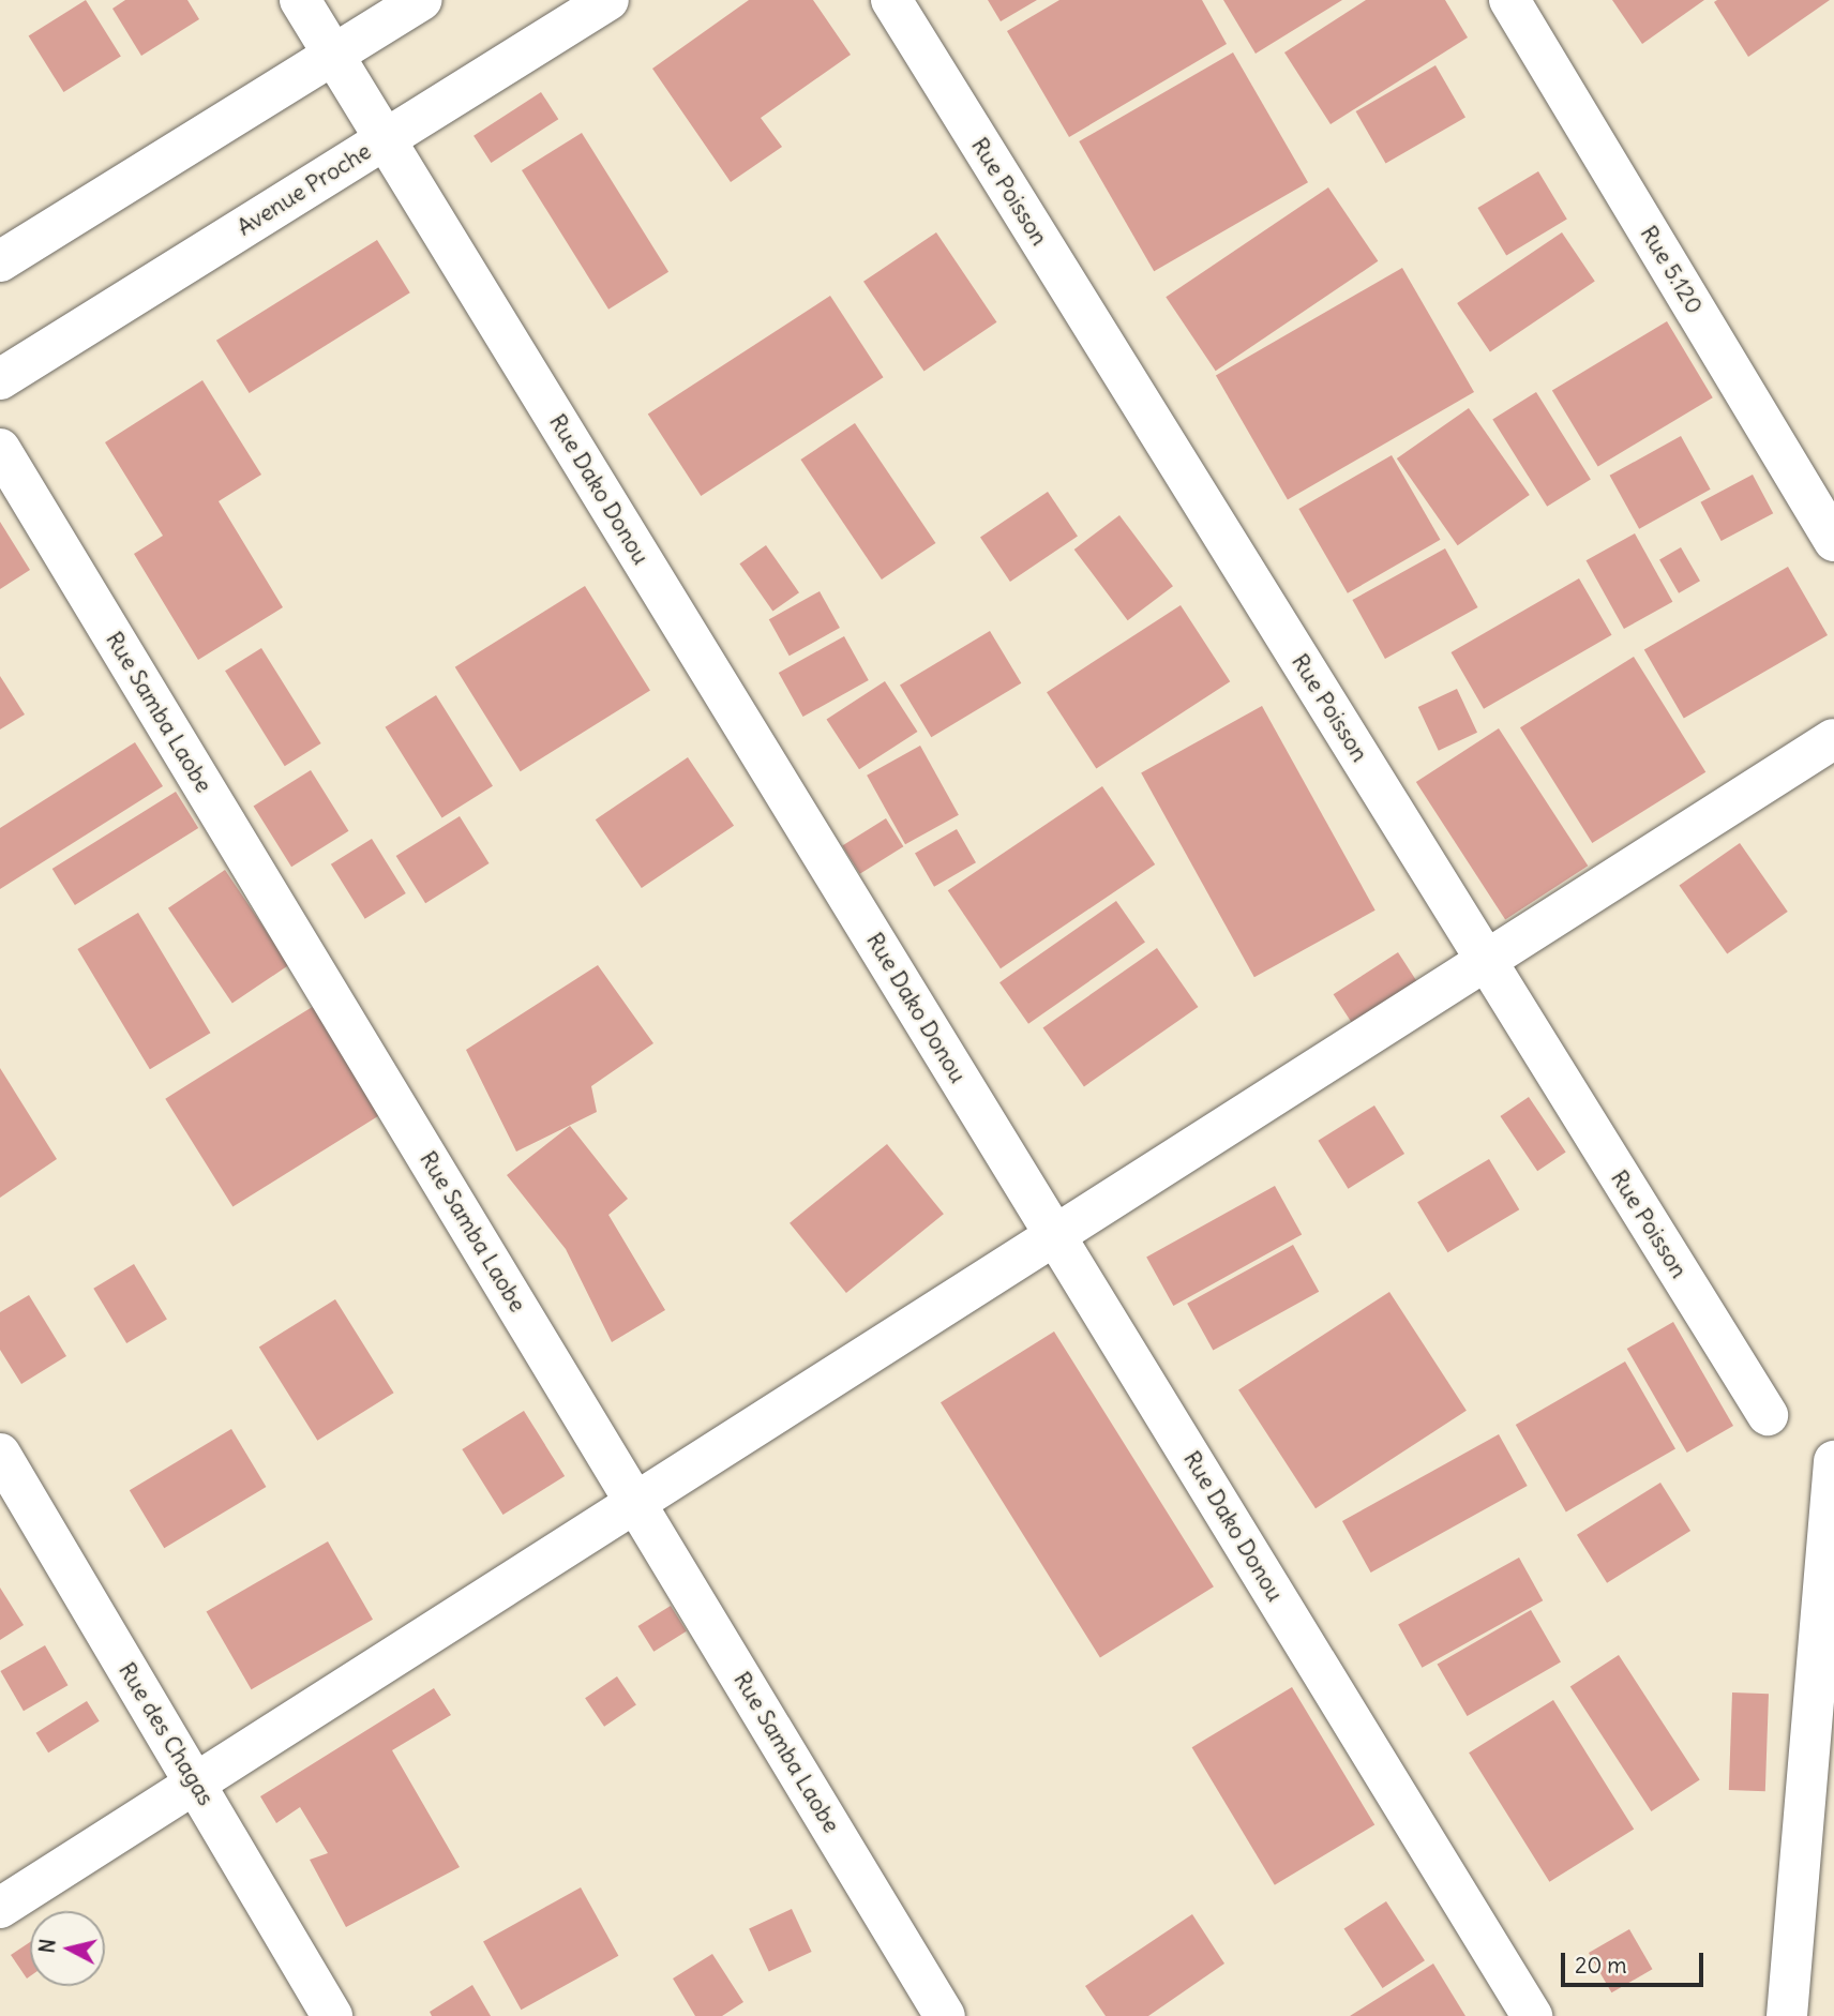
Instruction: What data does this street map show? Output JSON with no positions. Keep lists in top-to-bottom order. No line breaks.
{"streets":{"main road":["Avenue Proche","Rue Poisson","Rue 5.120","Rue Dako Donou","Rue Samba Laobe","Rue des Chagas"]},"crossings":[["Avenue Proche","Rue Dako Donou"]],"scale_bar":"20 m","north":"left"}
